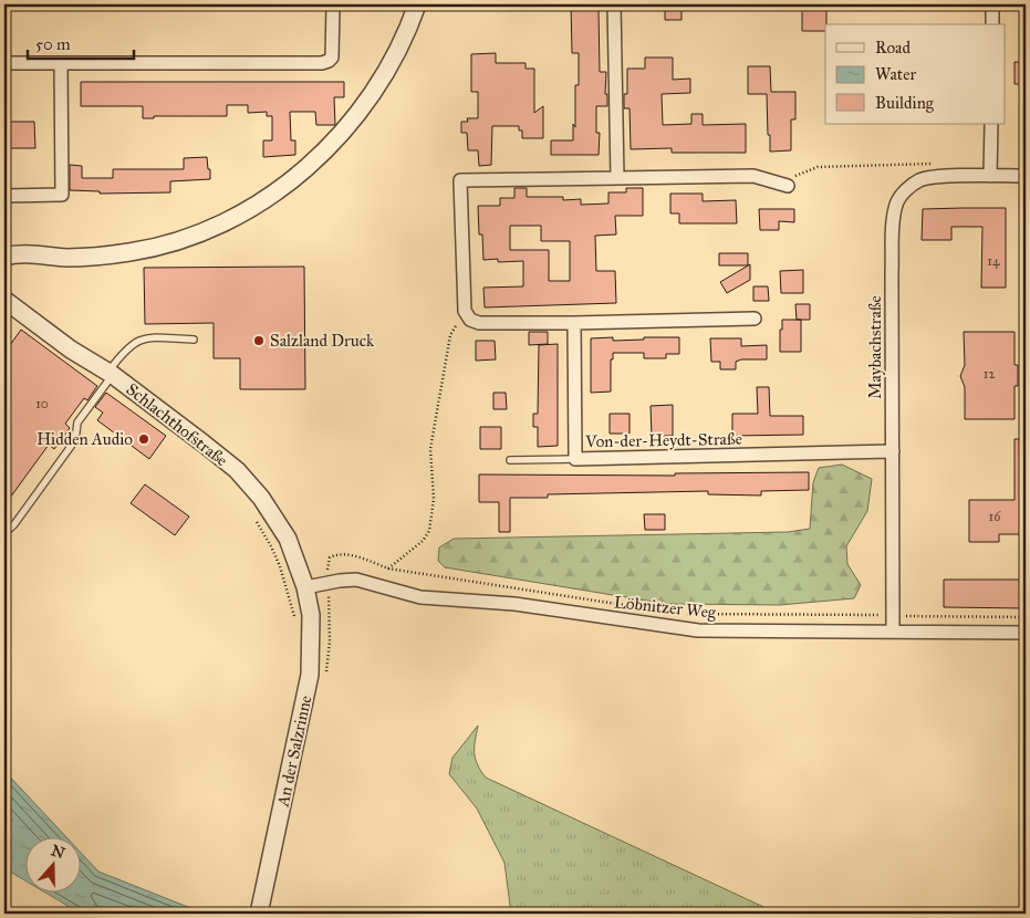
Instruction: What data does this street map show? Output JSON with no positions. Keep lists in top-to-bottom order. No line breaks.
{"streets":{"street":["Maybachstraße","Schlachthofstraße","Von-der-Heydt-Straße","Löbnitzer Weg","An der Salzrinne"]},"crossings":[["Maybachstraße","Von-der-Heydt-Straße"],["Maybachstraße","Löbnitzer Weg"],["Schlachthofstraße","Löbnitzer Weg"],["Schlachthofstraße","An der Salzrinne"],["Löbnitzer Weg","An der Salzrinne"]],"places":["Salzland Druck","Hidden Audio"],"house_numbers":["14","12","10","16"],"legend":["Road","Water","Building"],"scale_bar":"50 m","north":"top"}
